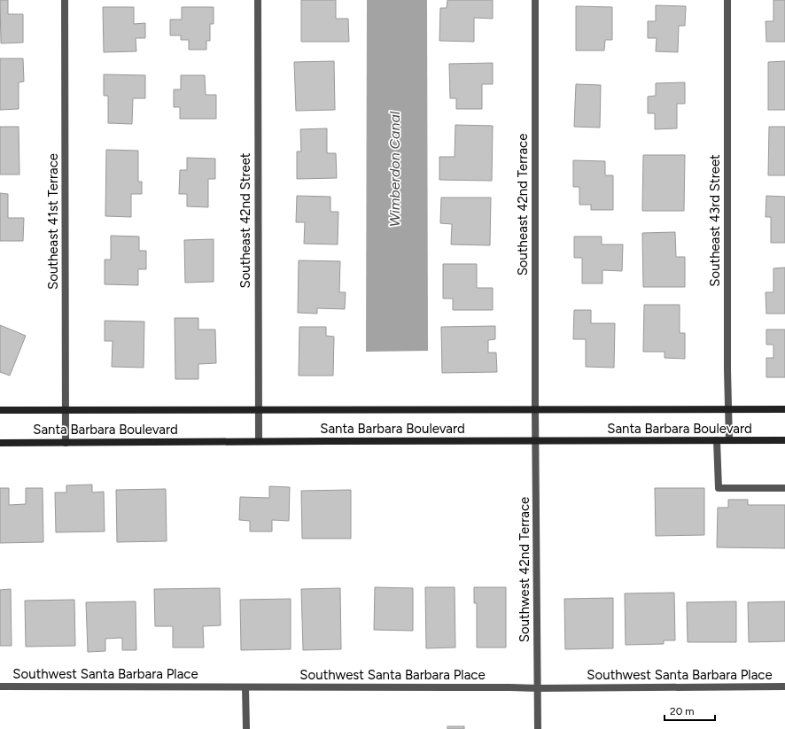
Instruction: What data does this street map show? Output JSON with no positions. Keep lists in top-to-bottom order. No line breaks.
{"streets":{"main road":["Santa Barbara Boulevard"],"street":["Southeast 42nd Terrace","Southeast 42nd Street","Southeast 43rd Street","Southeast 41st Terrace","Southwest 42nd Terrace","Southwest Santa Barbara Place"]},"crossings":[["Southeast 42nd Terrace","Santa Barbara Boulevard"],["Southeast 42nd Terrace","Southwest 42nd Terrace"],["Southeast 42nd Street","Santa Barbara Boulevard"],["Southeast 43rd Street","Santa Barbara Boulevard"],["Southeast 41st Terrace","Santa Barbara Boulevard"],["Santa Barbara Boulevard","Southwest 42nd Terrace"],["Southwest 42nd Terrace","Southwest Santa Barbara Place"]],"water":["Wimberdon Canal"],"scale_bar":"20 m"}
